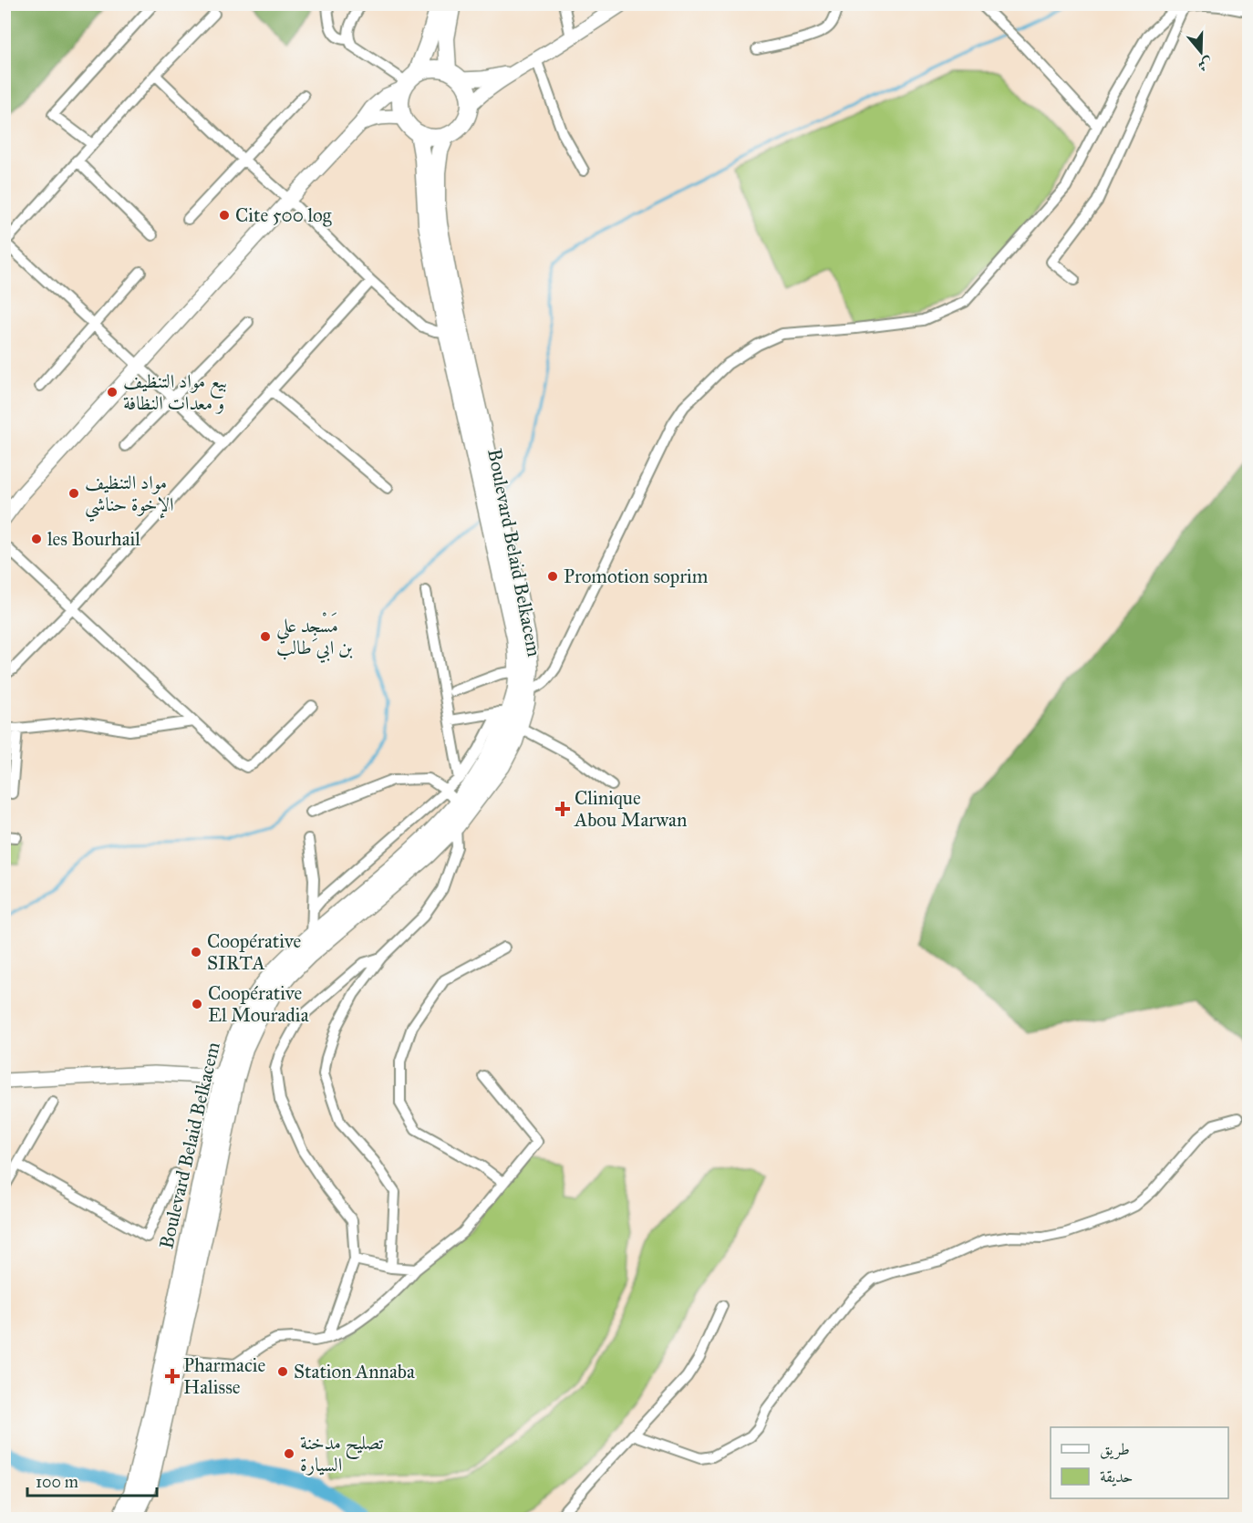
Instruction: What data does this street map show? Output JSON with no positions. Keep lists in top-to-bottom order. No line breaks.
{"streets":{"main road":["Boulevard Belaid Belkacem"]},"places":{"other":["Cite 500 log","بيع مواد التنظيف و معدات النظافة","مواد التنظيف الإخوة حناشي","les Bourhail","Promotion soprim","مَسْجِد علي بن ابي طالب","Coopérative SIRTA","Coopérative El Mouradia","Station Annaba","تصليح مدخنة السيارة"],"health":["Clinique Abou Marwan","Pharmacie Halisse"]},"legend":["طريق","حديقة"],"scale_bar":"100 m","north":"bottom"}
